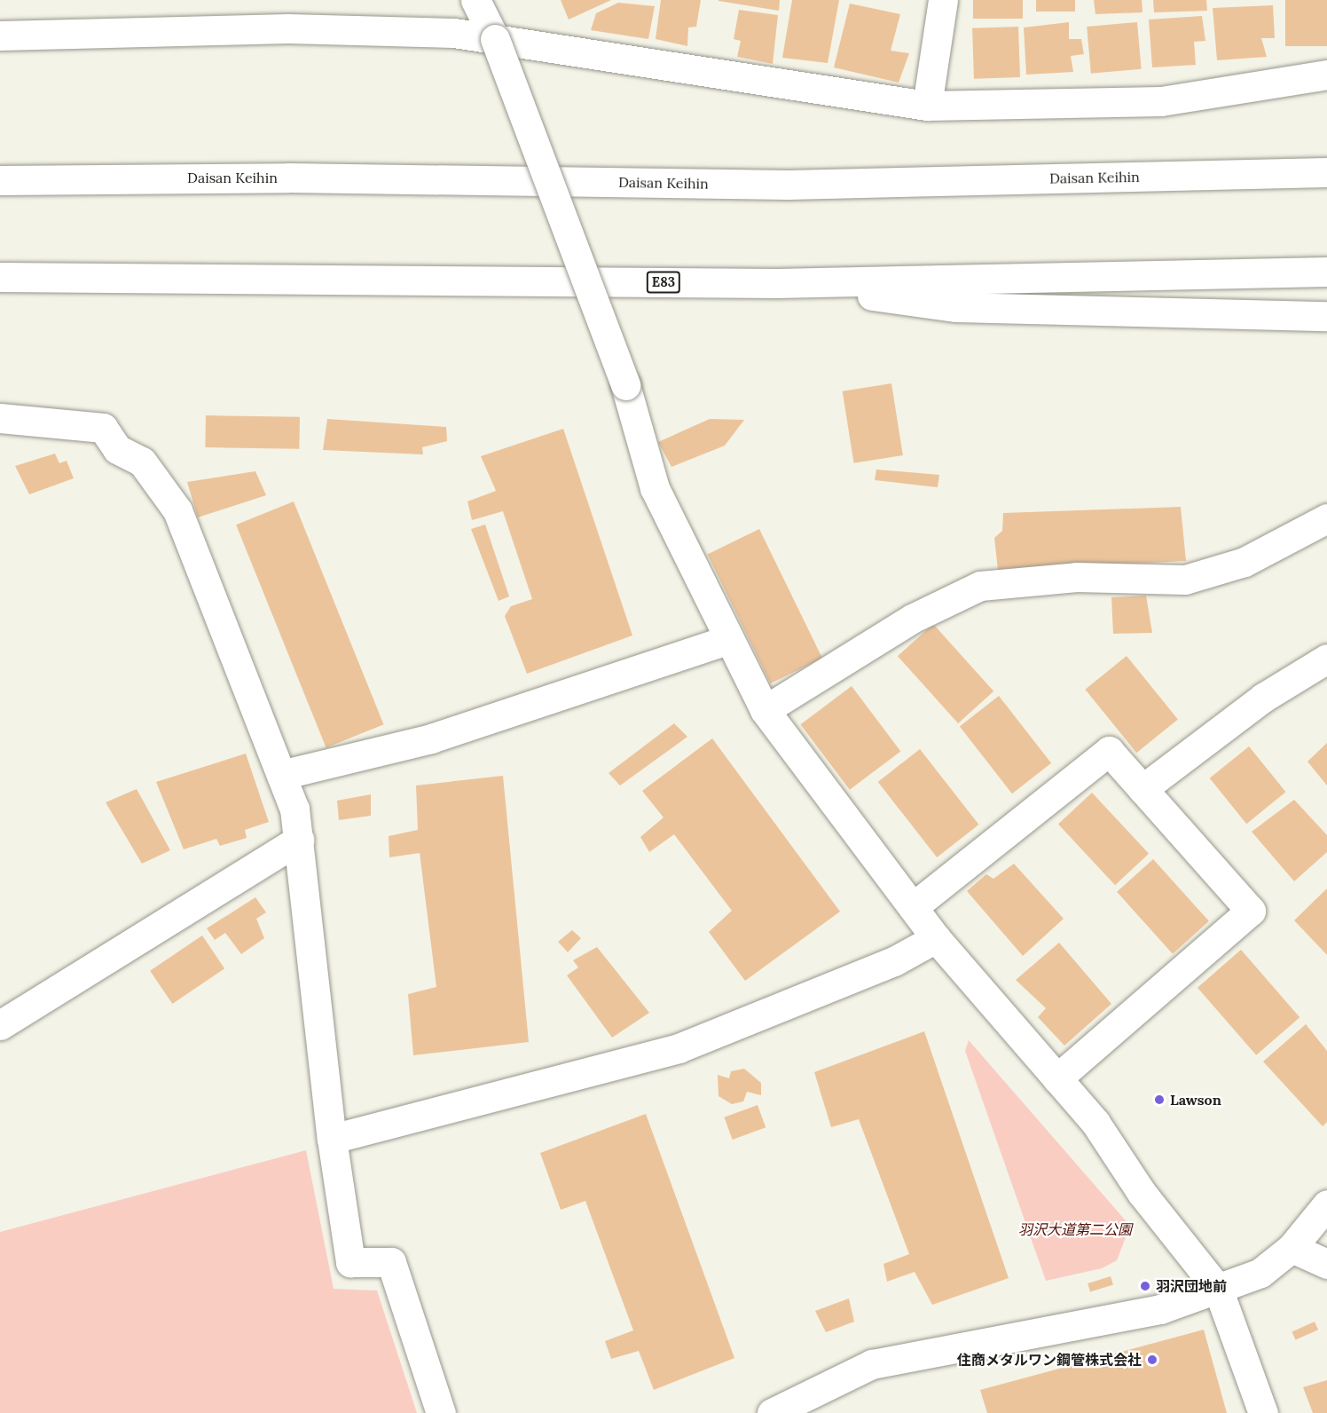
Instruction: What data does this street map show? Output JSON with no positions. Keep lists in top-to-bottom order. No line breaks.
{"streets":{"main road":["Daisan Keihin","E83"]},"parks":["羽沢大道第二公園"],"places":["Lawson","羽沢団地前","住商メタルワン鋼管株式会社"]}
